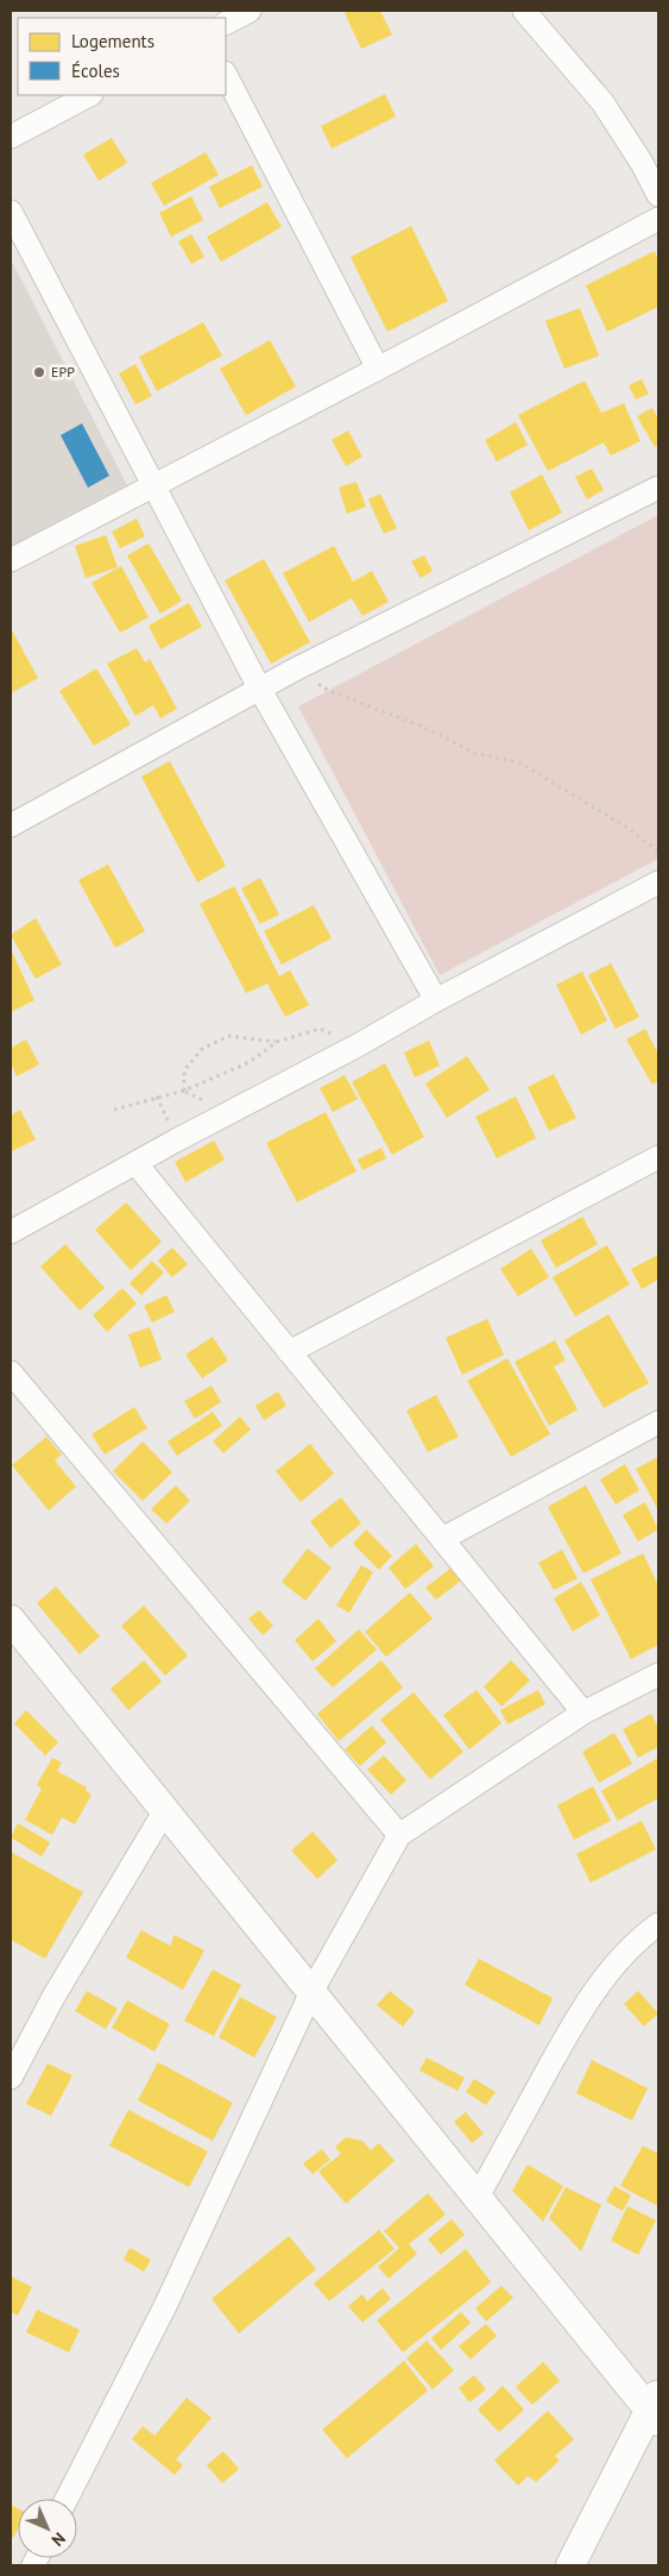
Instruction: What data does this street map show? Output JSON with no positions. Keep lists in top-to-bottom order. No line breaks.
{"places":["EPP"],"legend":["Logements","Écoles"],"north":"bottom right"}
